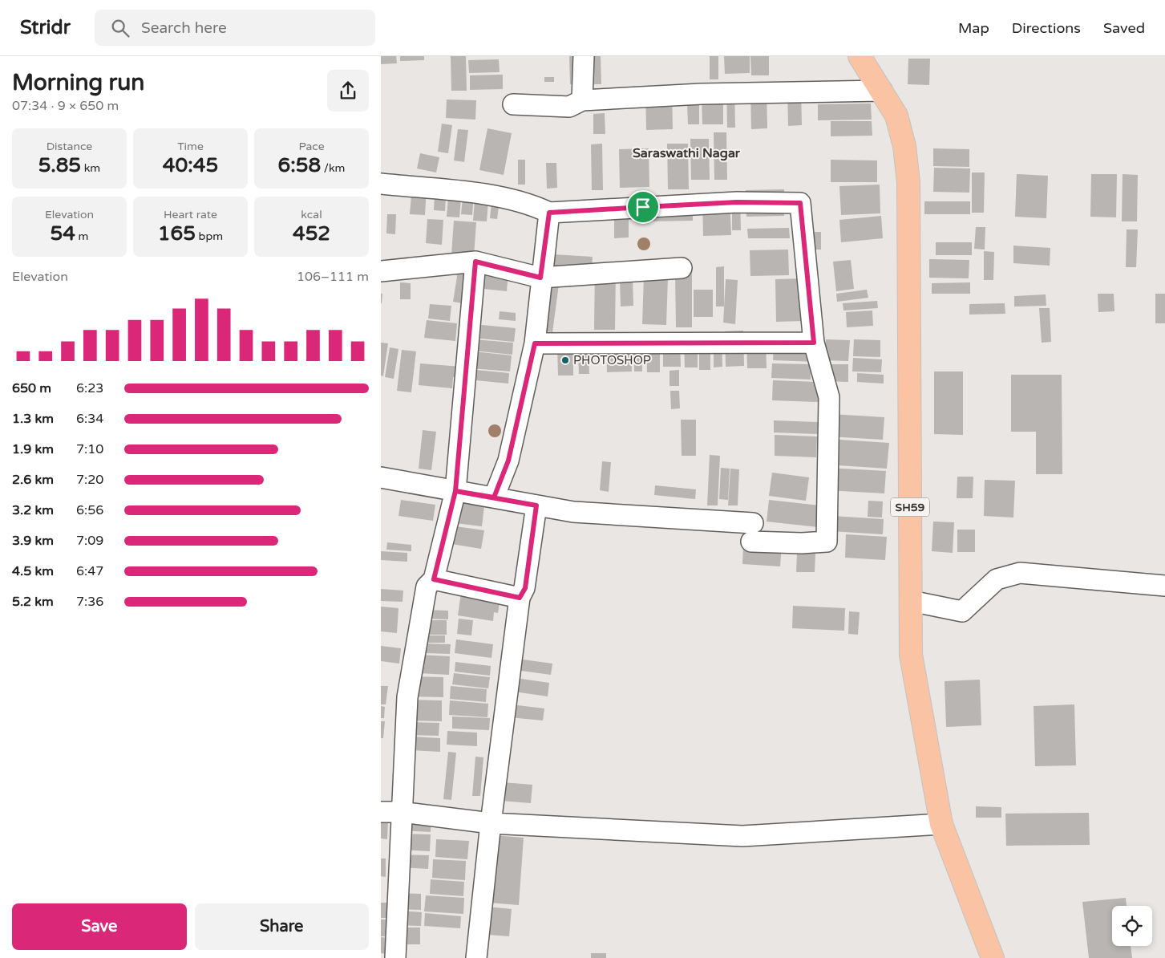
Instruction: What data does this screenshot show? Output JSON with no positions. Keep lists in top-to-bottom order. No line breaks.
{"streets":{"main road":["SH59"]},"districts":["Saraswathi Nagar"],"places":["PHOTOSHOP"],"page":{"header":"Stridr","search":"Search here","nav":["Map","Directions","Saved"],"heading":["Morning run","07:34 · 9 × 650 m"],"stats":[["Distance","5.85 km"],["Time","40:45"],["Pace","6:58 /km"],["Elevation","54 m"],["Heart rate","165 bpm"],["kcal","452"]],"chart":["Elevation","106–111 m"],"list":[{"name":"650 m","note":"6:23"},{"name":"1.3 km","note":"6:34"},{"name":"1.9 km","note":"7:10"},{"name":"2.6 km","note":"7:20"},{"name":"3.2 km","note":"6:56"},{"name":"3.9 km","note":"7:09"},{"name":"4.5 km","note":"6:47"},{"name":"5.2 km","note":"7:36"}],"buttons":["Save","Share"]}}
